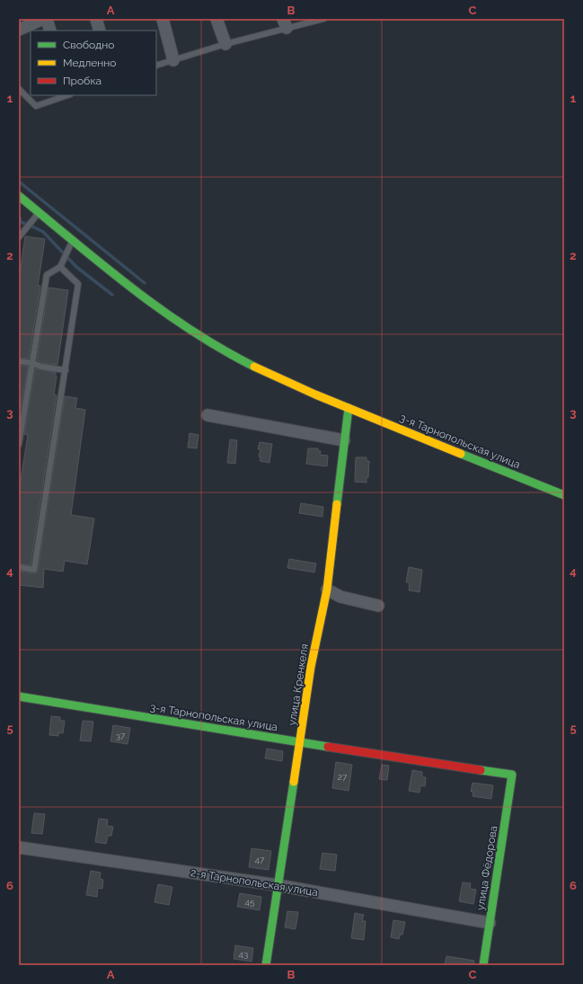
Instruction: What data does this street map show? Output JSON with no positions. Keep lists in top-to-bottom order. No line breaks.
{"streets":{"street":["3-я Тарнопольская улица","улица Кренкеля","улица Фёдорова","2-я Тарнопольская улица"]},"crossings":[["3-я Тарнопольская улица","улица Кренкеля"],["3-я Тарнопольская улица","улица Фёдорова"],["улица Кренкеля","2-я Тарнопольская улица"],["улица Фёдорова","2-я Тарнопольская улица"]],"house_numbers":["37","27","47","45","43"],"legend":["Свободно","Медленно","Пробка"],"grid":{"columns":["A","B","C"],"rows":["1","2","3","4","5","6"]}}
